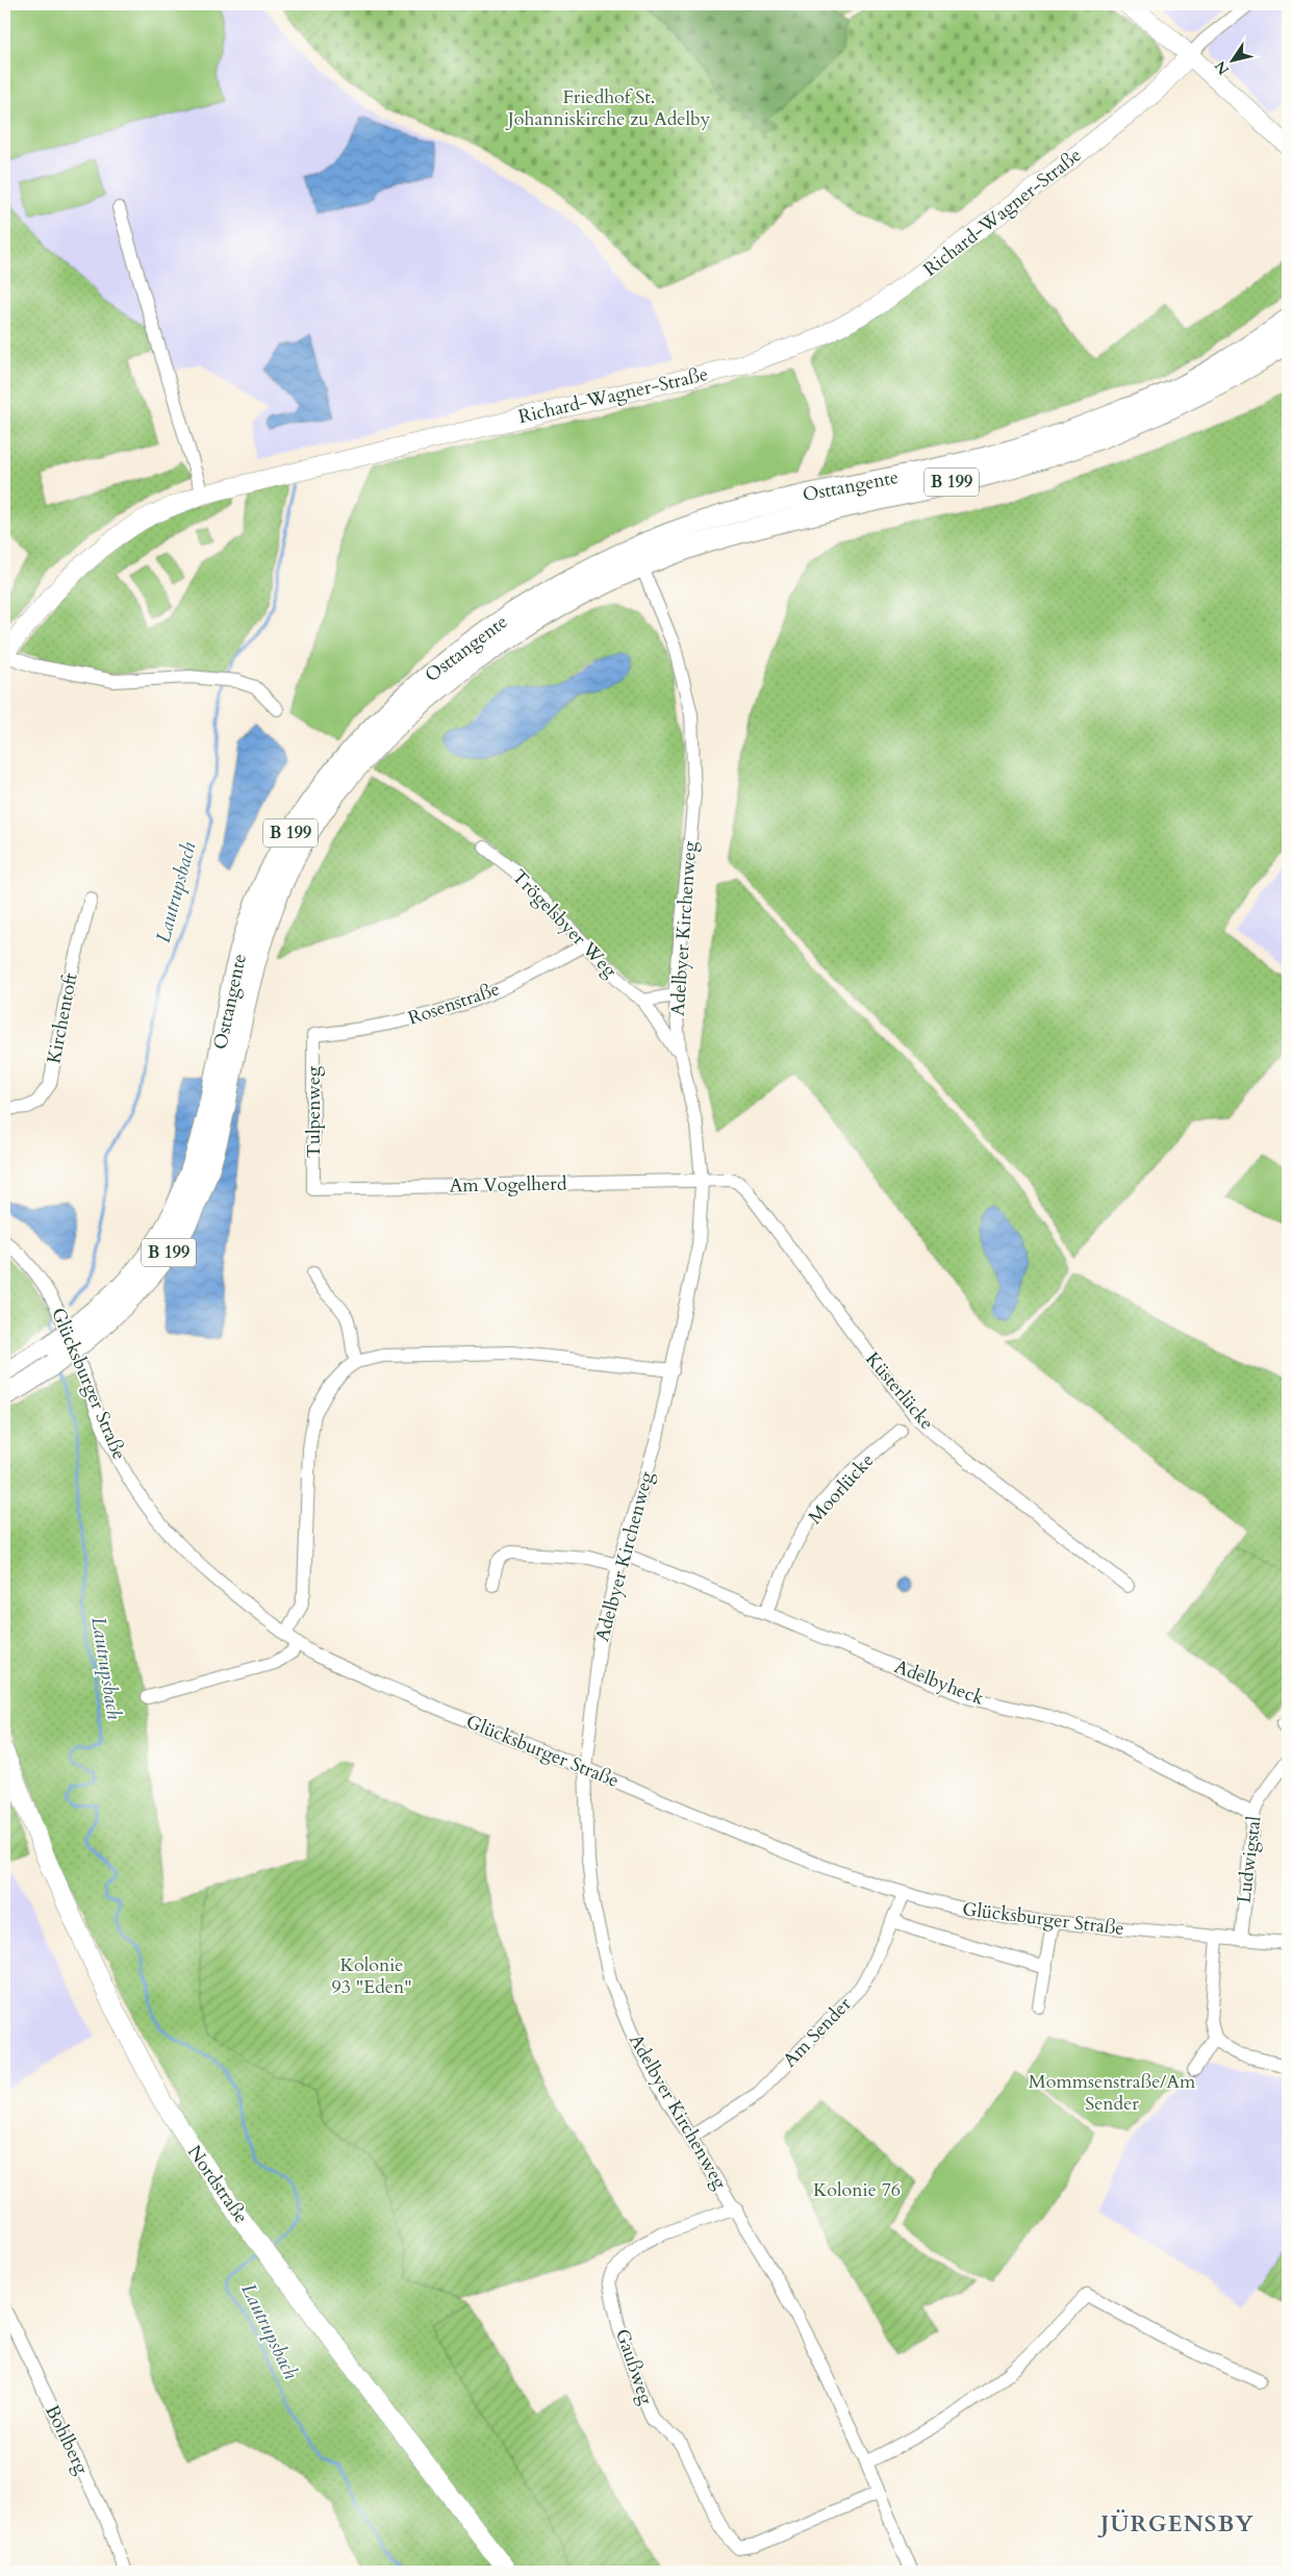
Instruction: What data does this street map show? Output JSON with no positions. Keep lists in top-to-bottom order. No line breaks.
{"streets":{"main road":["B 199","Osttangente"],"street":["Richard-Wagner-Straße","Trögelsbyer Weg","Adelbyer Kirchenweg","Rosenstraße","Kirchentoft","Tulpenweg","Am Vogelherd","Glücksburger Straße","Küsterlücke","Moorlücke","Adelbyheck","Ludwigstal","Am Sender","Nordstraße","Gaußweg","Bohlberg"]},"crossings":[["Osttangente","Adelbyer Kirchenweg"],["Trögelsbyer Weg","Adelbyer Kirchenweg"],["Trögelsbyer Weg","Rosenstraße"],["Adelbyer Kirchenweg","Am Vogelherd"],["Adelbyer Kirchenweg","Glücksburger Straße"],["Adelbyer Kirchenweg","Küsterlücke"],["Adelbyer Kirchenweg","Adelbyheck"],["Adelbyer Kirchenweg","Am Sender"],["Adelbyer Kirchenweg","Gaußweg"],["Rosenstraße","Tulpenweg"],["Tulpenweg","Am Vogelherd"],["Am Vogelherd","Küsterlücke"],["Glücksburger Straße","Ludwigstal"],["Glücksburger Straße","Am Sender"],["Moorlücke","Adelbyheck"],["Adelbyheck","Ludwigstal"]],"districts":["JÜRGENSBY"],"water":["Lautrupsbach"],"parks":["Friedhof St. Johanniskirche zu Adelby","Kolonie 93 \"Eden\"","Mommsenstraße/Am Sender","Kolonie 76"],"north":"bottom left"}
